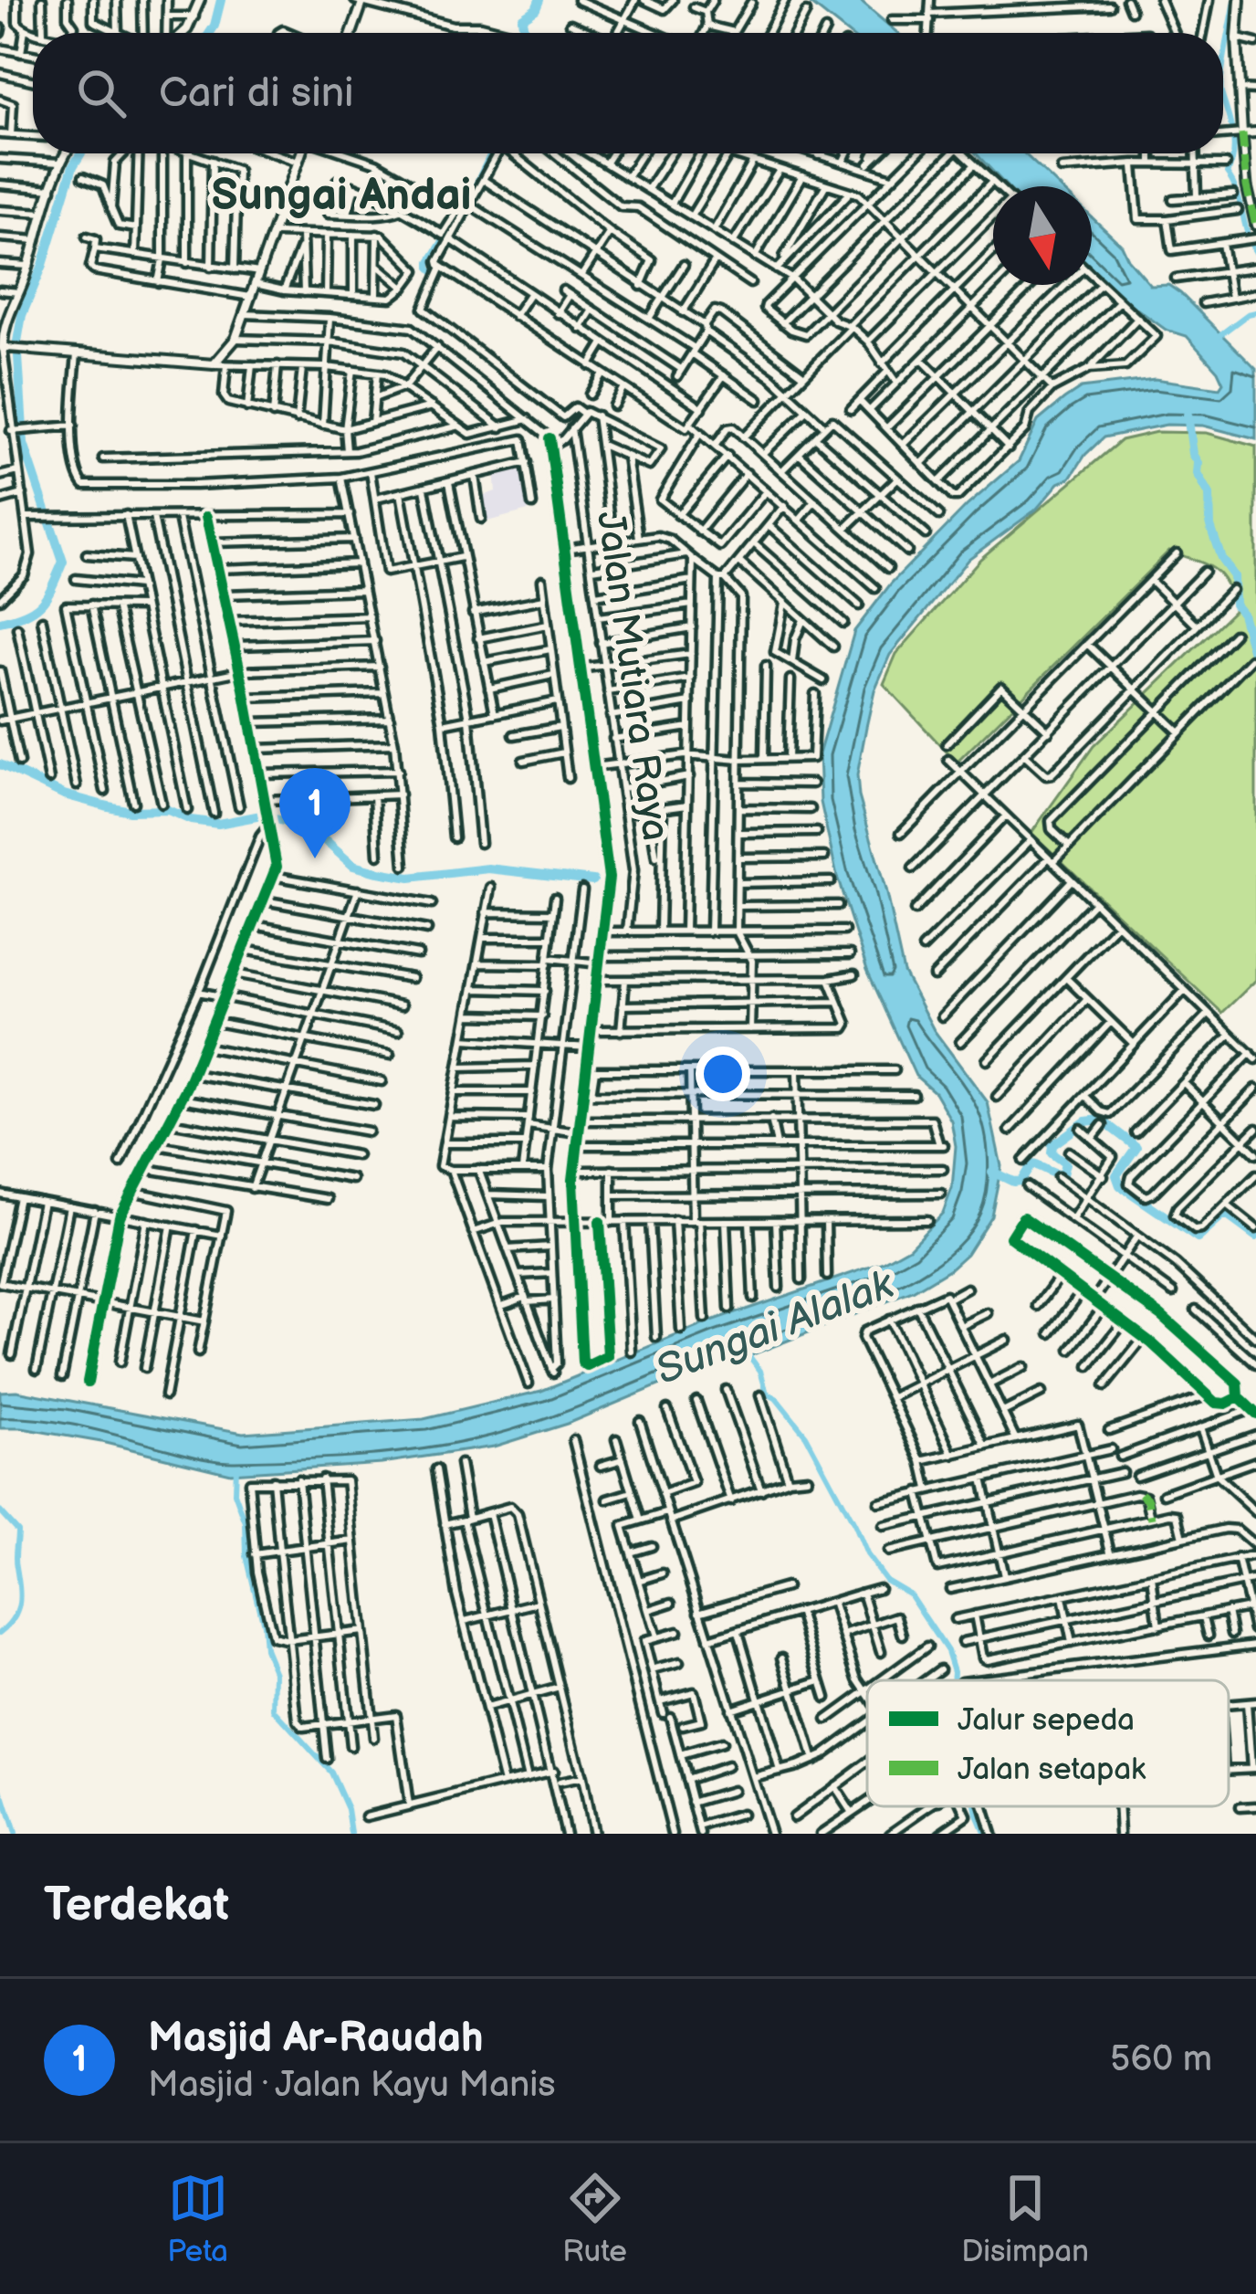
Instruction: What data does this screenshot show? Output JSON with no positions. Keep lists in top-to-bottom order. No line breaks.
{"streets":{"street":["Jalan Mutiara Raya"]},"districts":["Sungai Andai"],"water":["Sungai Alalak"],"legend":["Jalur sepeda","Jalan setapak"],"north":"bottom","page":{"search":"Cari di sini","pins":"1","heading":"Terdekat","list":[{"mark":"1","name":"Masjid Ar-Raudah","note":"Masjid · Jalan Kayu Manis","value":"560 m"}],"nav":["Peta","Rute","Disimpan"]}}
